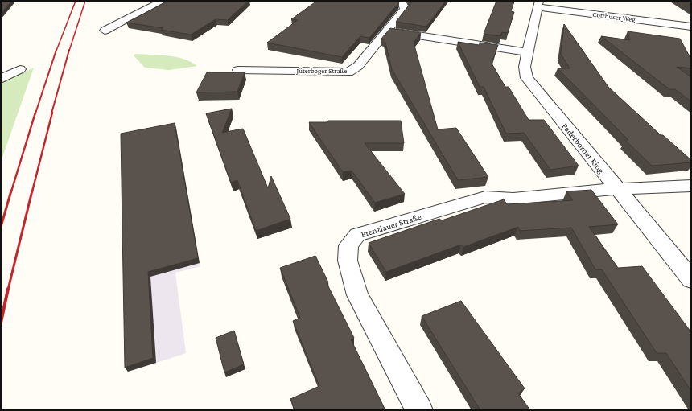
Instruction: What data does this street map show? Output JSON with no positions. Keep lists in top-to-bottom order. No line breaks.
{"streets":{"street":["Cottbuser Weg","Jüterboger Straße","Paderborner Ring","Prenzlauer Straße"]},"crossings":[["Cottbuser Weg","Paderborner Ring"],["Paderborner Ring","Prenzlauer Straße"]]}
